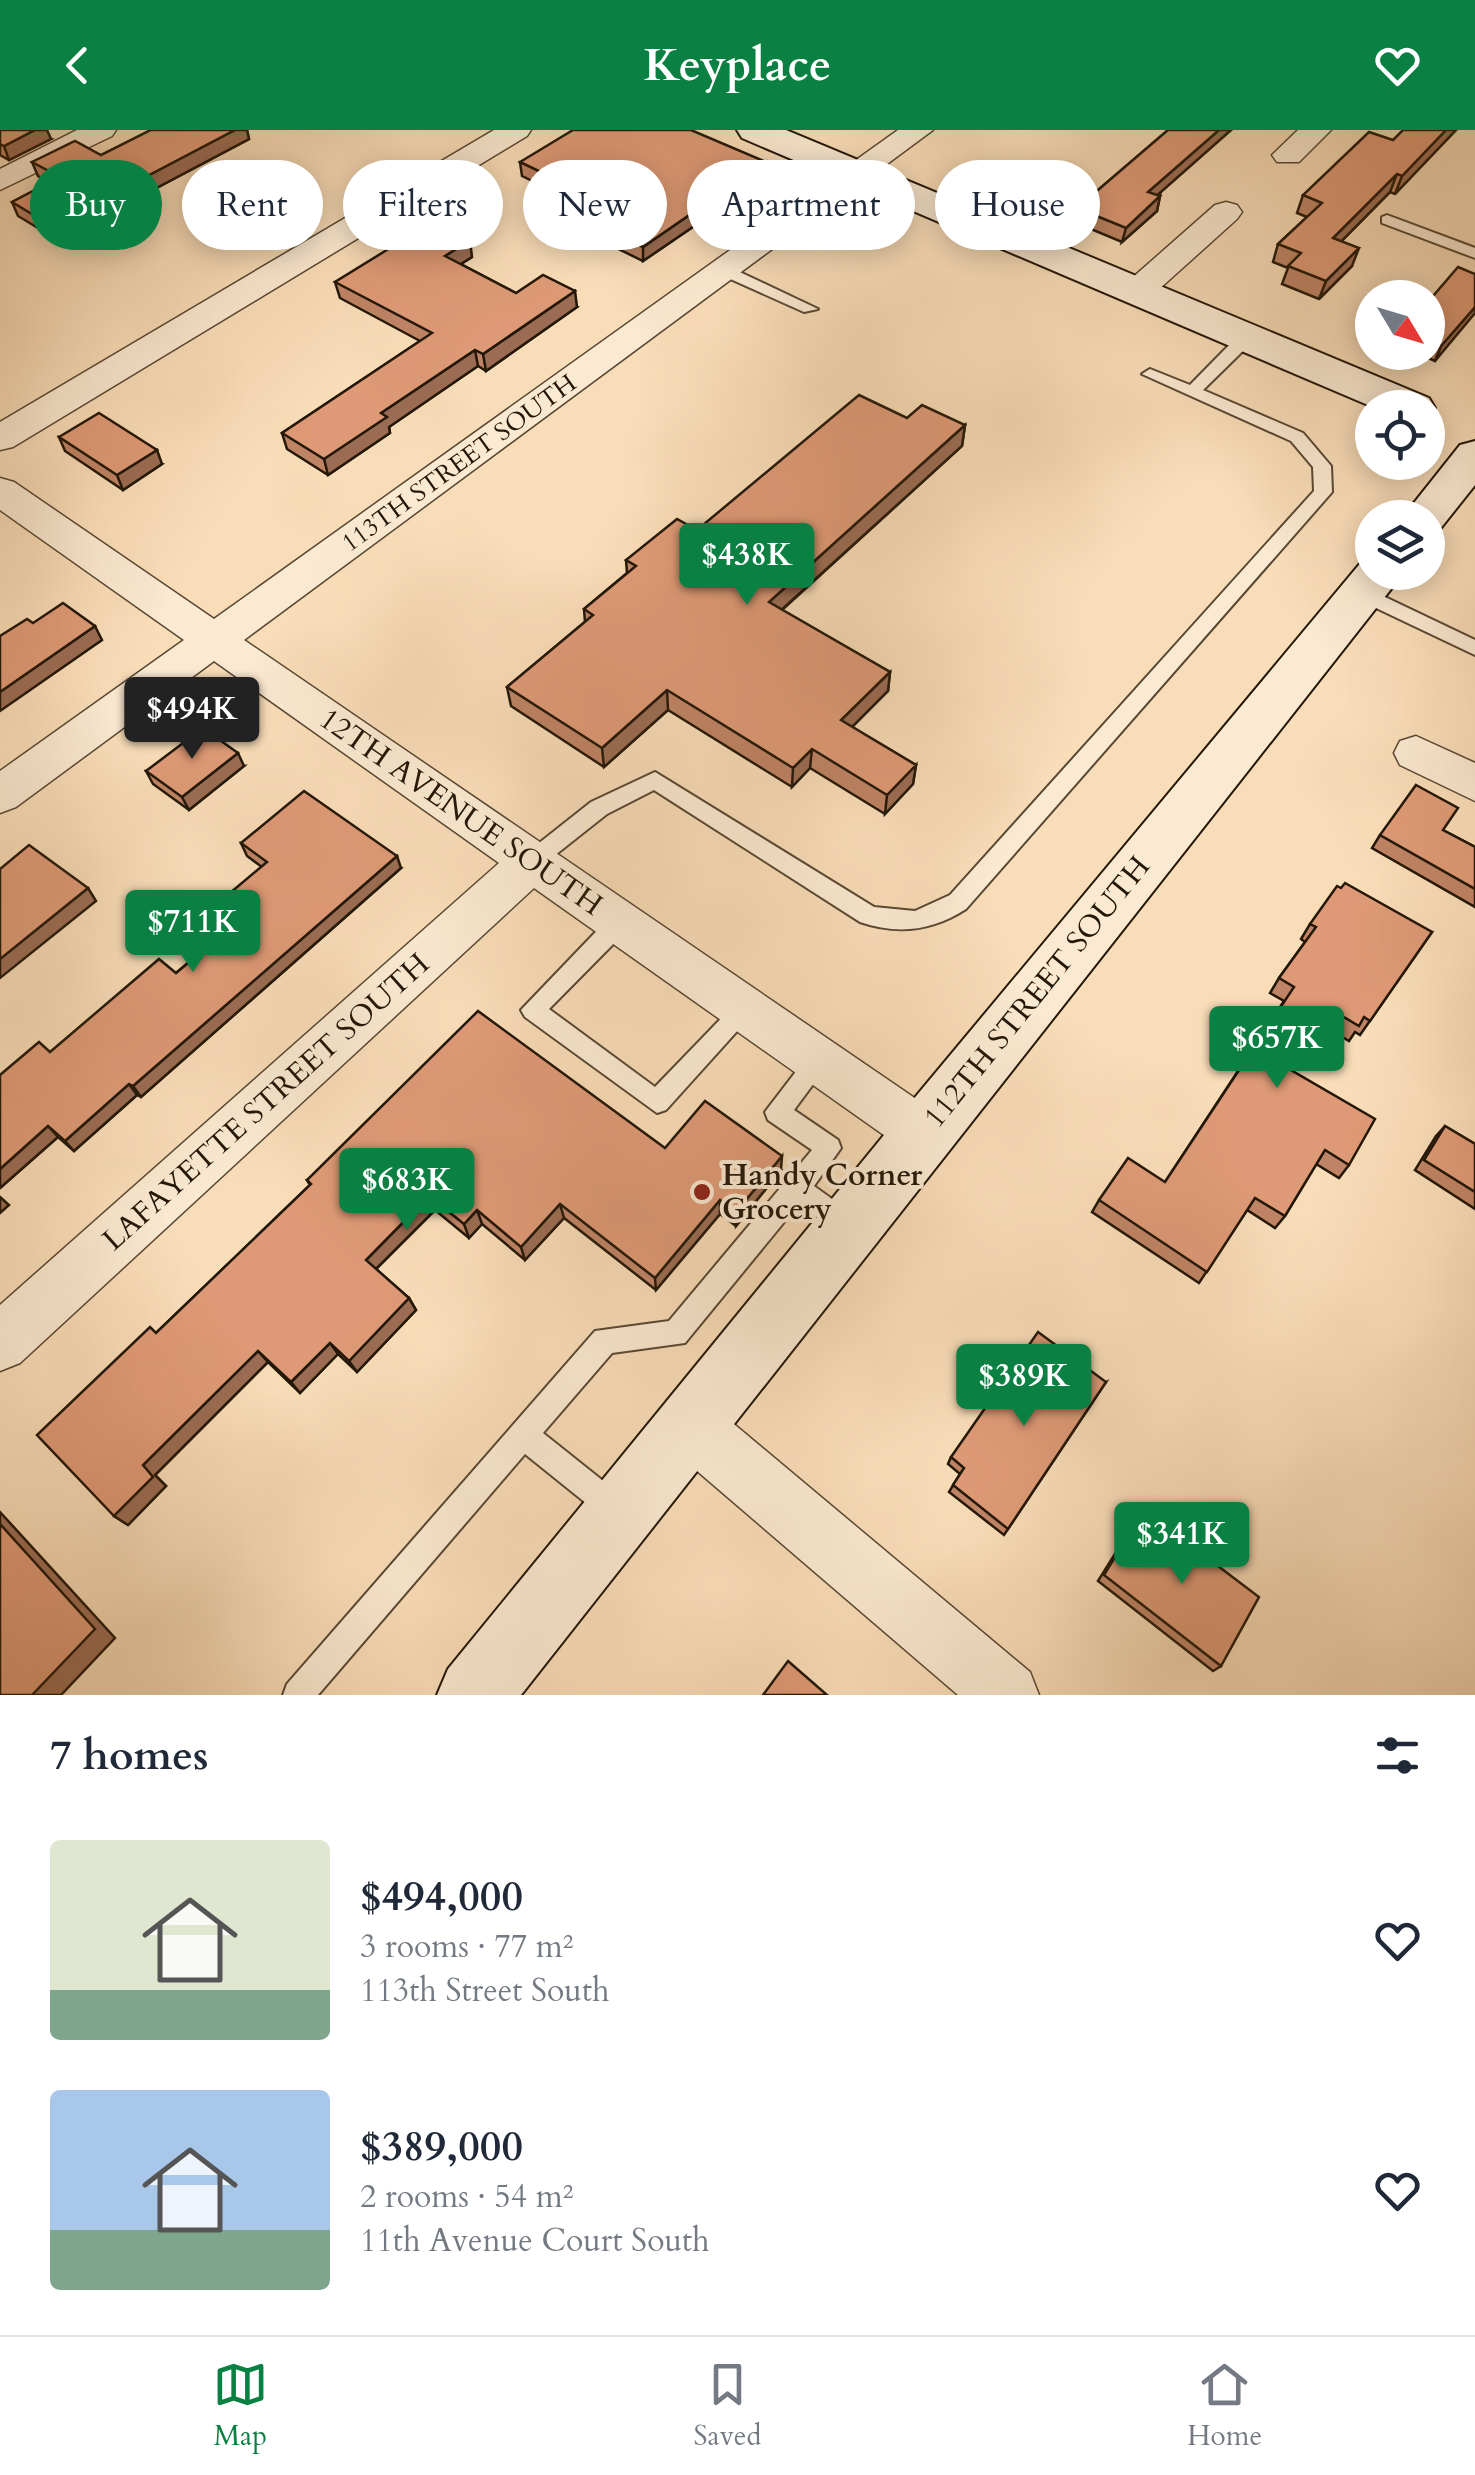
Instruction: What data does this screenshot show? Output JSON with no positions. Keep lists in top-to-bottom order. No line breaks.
{"streets":{"main road":["112TH STREET SOUTH"],"street":["113TH STREET SOUTH","12TH AVENUE SOUTH","LAFAYETTE STREET SOUTH"]},"crossings":[["113TH STREET SOUTH","12TH AVENUE SOUTH"],["12TH AVENUE SOUTH","112TH STREET SOUTH"],["12TH AVENUE SOUTH","LAFAYETTE STREET SOUTH"]],"places":["Handy Corner Grocery"],"north":"bottom right","page":{"header":"Keyplace","chip":["Buy","Rent","Filters","New","Apartment","House"],"price":["$438K","$494K","$711K","$657K","$683K","$389K","$341K"],"heading":"7 homes","list":[{"name":"$494,000","note":"3 rooms · 77 m² · 113th Street South"},{"name":"$389,000","note":"2 rooms · 54 m² · 11th Avenue Court South"}],"tabs":["Map","Saved","Home"]}}
